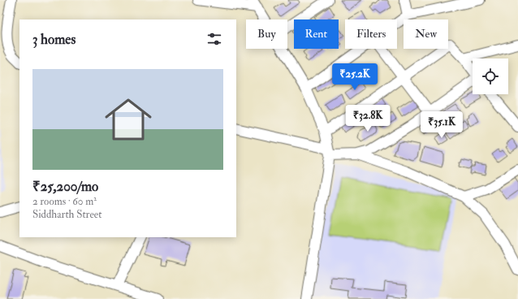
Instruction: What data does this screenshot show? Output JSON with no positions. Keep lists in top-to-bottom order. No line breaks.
{"page":{"chip":["Buy","Rent","Filters","New"],"heading":"3 homes","list":[{"name":"₹25,200/mo","note":"2 rooms · 60 m² · Siddharth Street"}],"price":["₹25.2K","₹32.8K","₹35.1K"]}}
